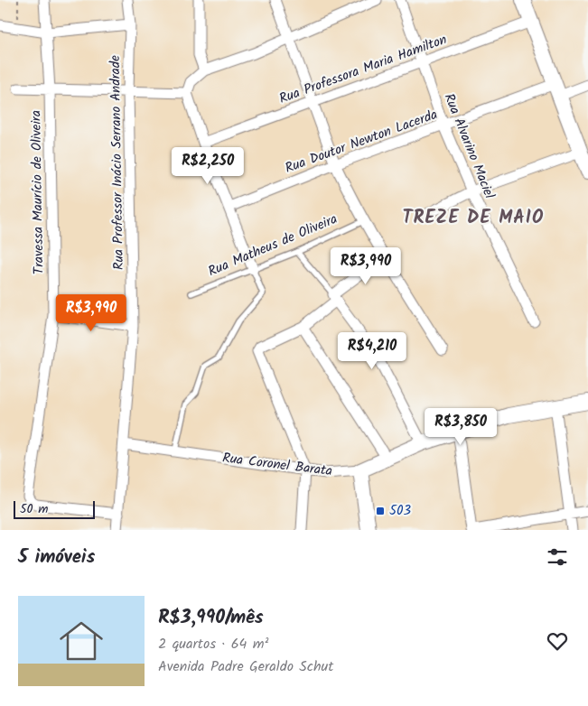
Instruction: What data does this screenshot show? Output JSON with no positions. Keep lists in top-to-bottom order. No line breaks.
{"streets":{"main road":["Rua Coronel Barata"],"street":["Rua Professora Maria Hamilton","Rua Doutor Newton Lacerda","Rua Alvarino Maciel","Rua Professor Inácio Serrano Andrade","Travessa Maurício de Oliveira"],"lane":["Rua Matheus de Oliveira"]},"crossings":[["Rua Professora Maria Hamilton","Rua Alvarino Maciel"],["Rua Doutor Newton Lacerda","Rua Alvarino Maciel"],["Rua Professor Inácio Serrano Andrade","Travessa Maurício de Oliveira"],["Rua Professor Inácio Serrano Andrade","Rua Coronel Barata"]],"districts":["TREZE DE MAIO"],"places":{"transit":["503"]},"scale_bar":"50 m","page":{"price":["R$2,250","R$3,990","R$3,990","R$4,210","R$3,850"],"scale":"50 m","heading":"5 imóveis","list":[{"name":"R$3,990/mês","note":"2 quartos · 64 m² · Avenida Padre Geraldo Schut"}]}}
